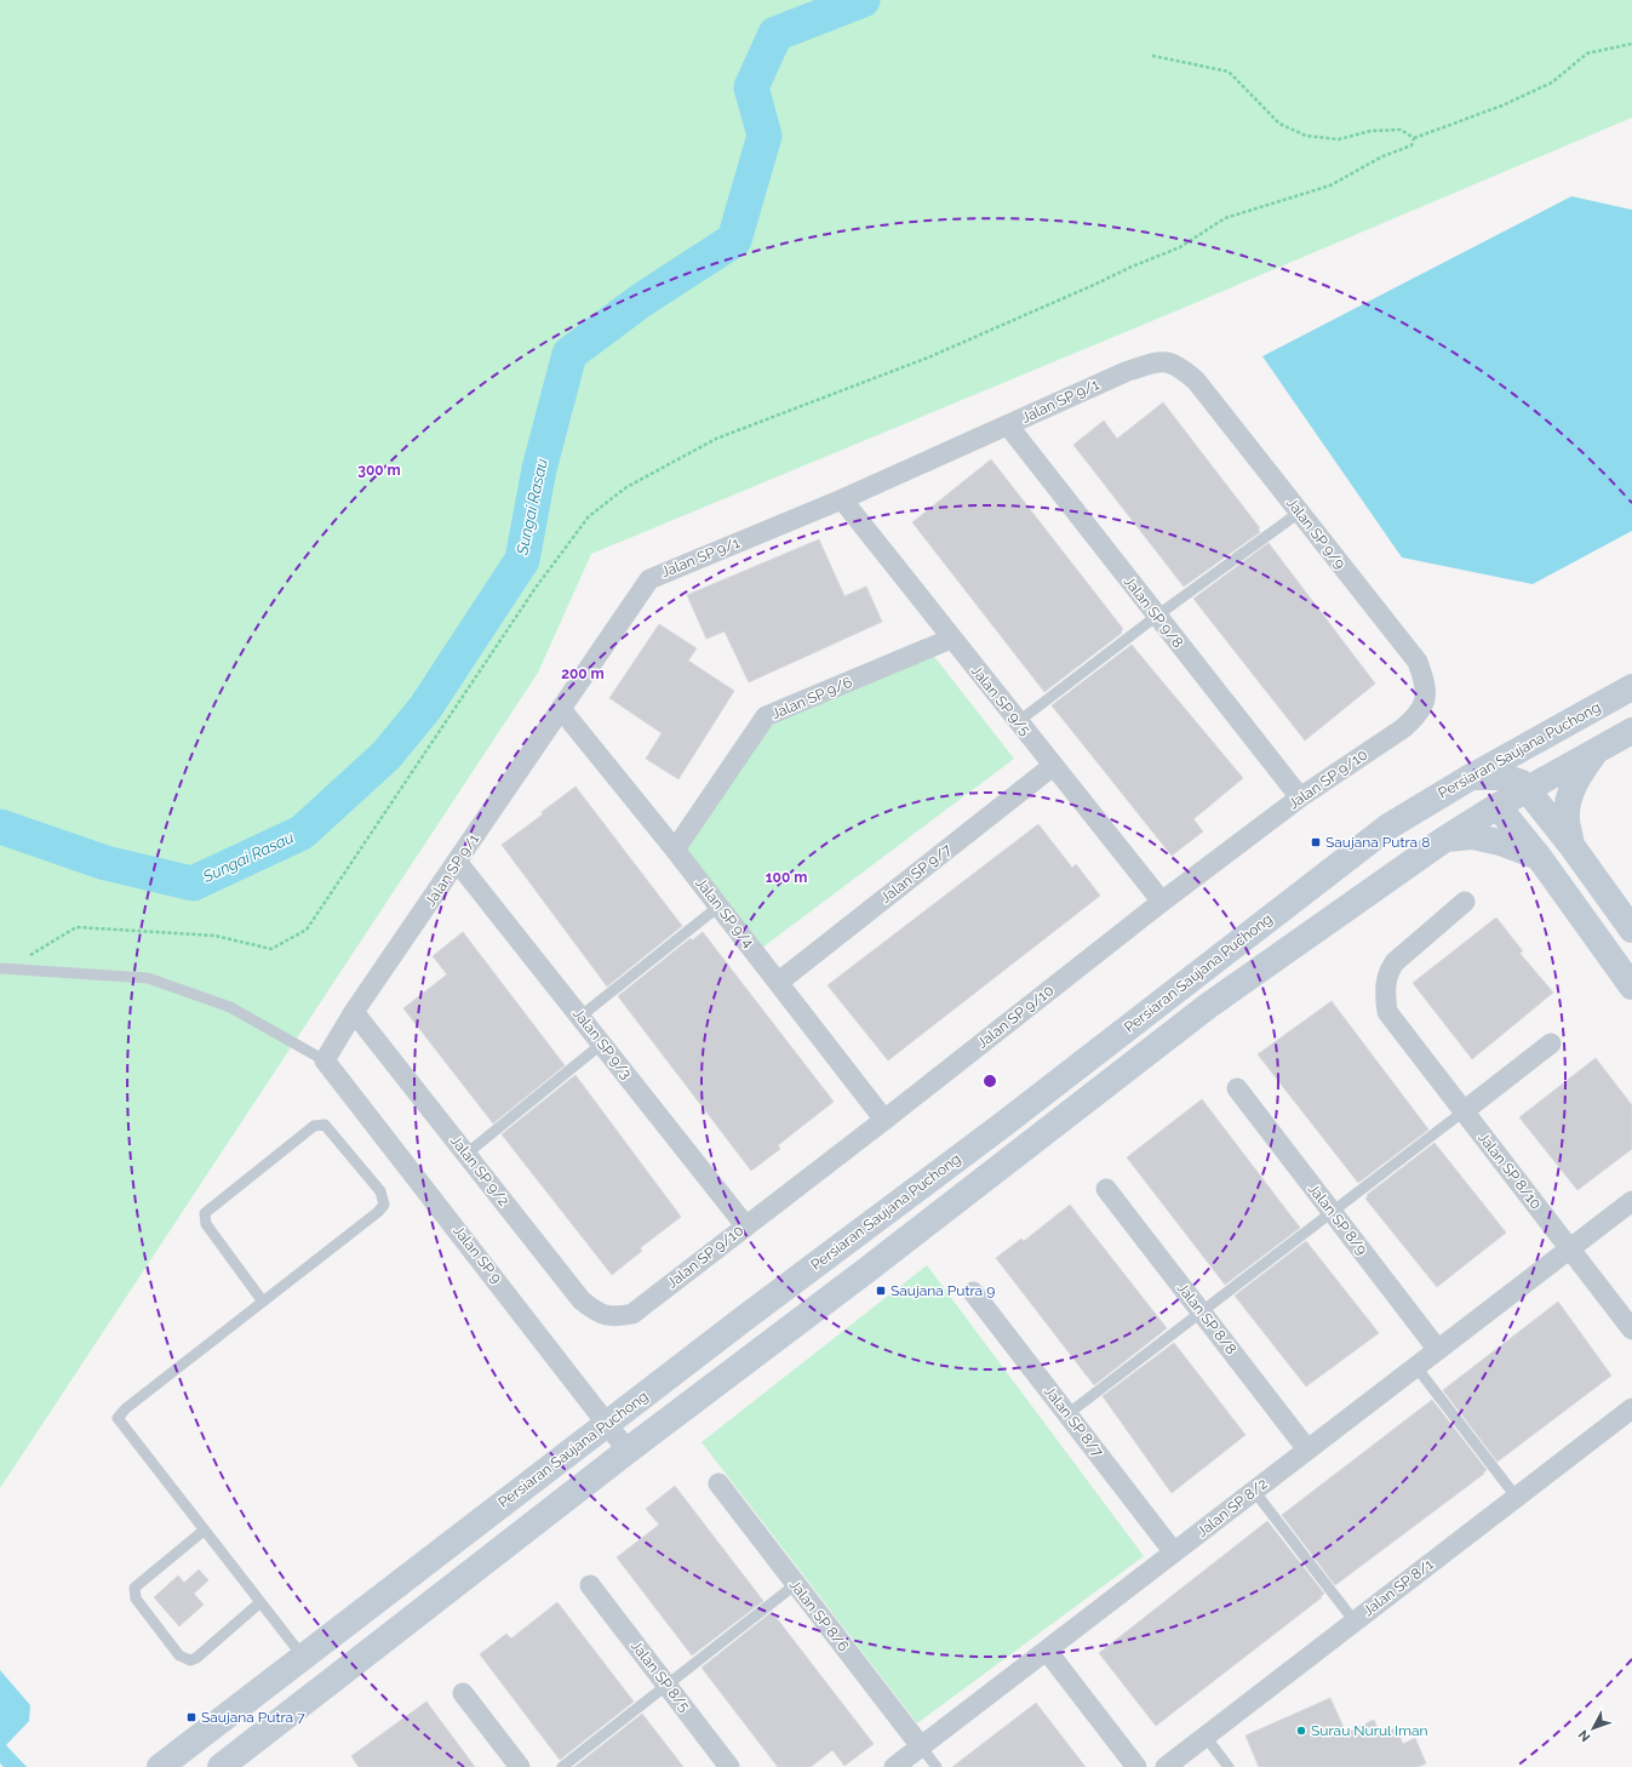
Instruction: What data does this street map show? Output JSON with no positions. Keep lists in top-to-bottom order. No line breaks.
{"streets":{"street":["Jalan SP 9/1","Jalan SP 9/9","Jalan SP 9/8","Jalan SP 9/6","Jalan SP 9/5","Persiaran Saujana Puchong","Jalan SP 9/10","Jalan SP 9/7","Jalan SP 9/4","Jalan SP 9/3","Jalan SP 9/2","Jalan SP 8/10","Jalan SP 8/9","Jalan SP 9","Jalan SP 8/8","Jalan SP 8/7","Jalan SP 8/2","Jalan SP 8/1","Jalan SP 8/6","Jalan SP 8/5"]},"crossings":[["Jalan SP 9/1","Jalan SP 9/9"],["Jalan SP 9/1","Jalan SP 9/8"],["Jalan SP 9/1","Jalan SP 9/5"],["Jalan SP 9/1","Jalan SP 9/4"],["Jalan SP 9/1","Jalan SP 9/3"],["Jalan SP 9/1","Jalan SP 9/2"],["Jalan SP 9/1","Jalan SP 9"],["Jalan SP 9/9","Jalan SP 9/10"],["Jalan SP 9/8","Jalan SP 9/10"],["Jalan SP 9/6","Jalan SP 9/5"],["Jalan SP 9/6","Jalan SP 9/4"],["Jalan SP 9/5","Jalan SP 9/10"],["Jalan SP 9/5","Jalan SP 9/7"],["Persiaran Saujana Puchong","Jalan SP 9"],["Jalan SP 9/10","Jalan SP 9/4"],["Jalan SP 9/10","Jalan SP 9/3"],["Jalan SP 9/10","Jalan SP 9/2"],["Jalan SP 9/7","Jalan SP 9/4"],["Jalan SP 8/10","Jalan SP 8/2"],["Jalan SP 8/9","Jalan SP 8/2"],["Jalan SP 8/8","Jalan SP 8/2"],["Jalan SP 8/7","Jalan SP 8/2"],["Jalan SP 8/2","Jalan SP 8/6"]],"water":["Sungai Rasau"],"places":{"transit":["Saujana Putra 8","Saujana Putra 9","Saujana Putra 7"],"other":["Surau Nurul Iman"]},"north":"bottom left","rings":["300 m","200 m","100 m"]}
